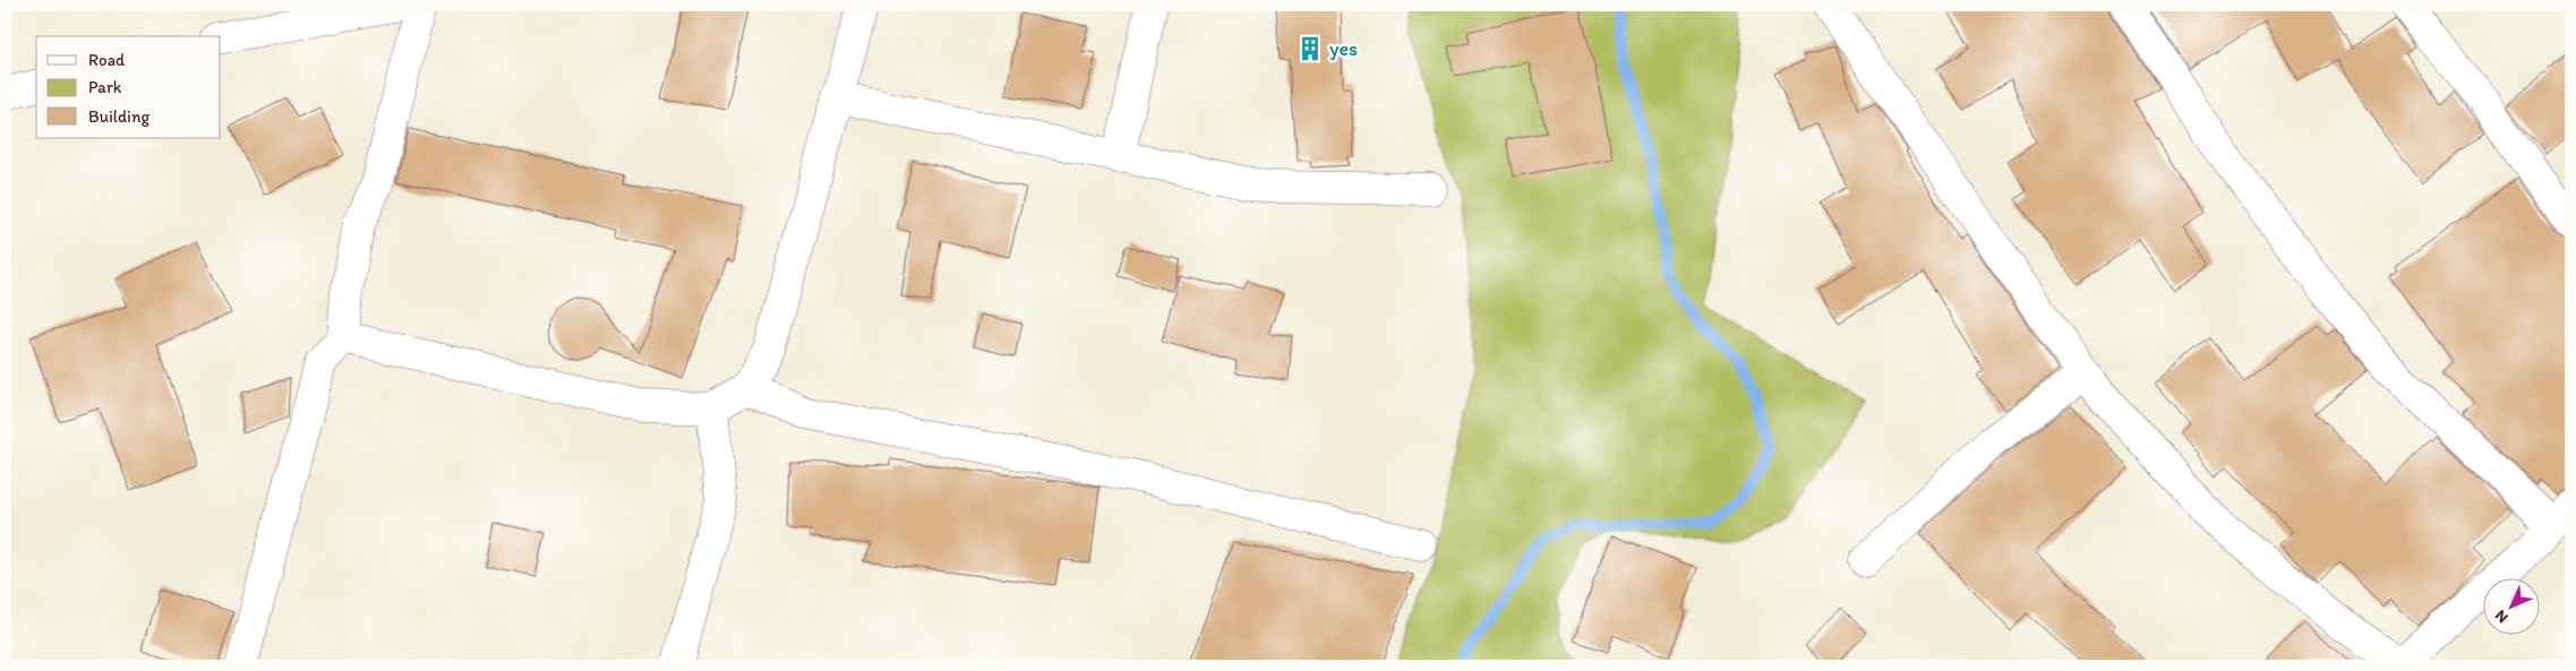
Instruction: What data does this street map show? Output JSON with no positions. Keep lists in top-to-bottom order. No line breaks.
{"places":{"building":["yes"]},"legend":["Road","Park","Building"],"north":"bottom left"}
